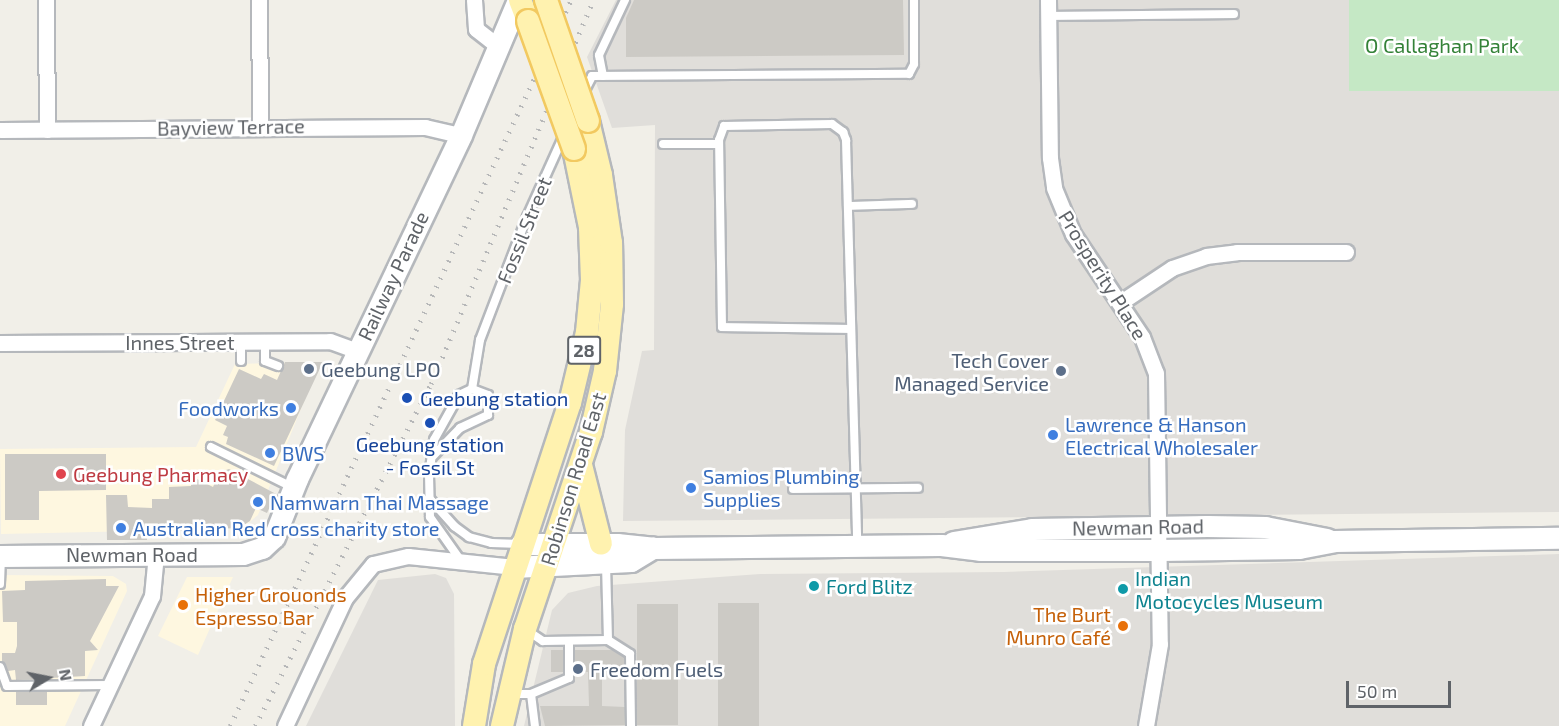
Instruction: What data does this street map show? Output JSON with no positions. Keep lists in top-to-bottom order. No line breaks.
{"streets":{"main road":["Railway Parade","28","Robinson Road East","Newman Road"],"street":["Bayview Terrace","Prosperity Place","Innes Street"],"lane":["Fossil Street"]},"crossings":[["Bayview Terrace","Railway Parade"],["Prosperity Place","Newman Road"],["Railway Parade","Innes Street"],["Railway Parade","Robinson Road East"],["Railway Parade","Newman Road"],["Robinson Road East","Newman Road"]],"parks":["O Callaghan Park"],"places":["Geebung LPO","Tech Cover Managed Service","Geebung station","Foodworks","Geebung station - Fossil St","Lawrence & Hanson Electrical Wholesaler","BWS","Geebung Pharmacy","Samios Plumbing Supplies","Namwarn Thai Massage","Australian Red cross charity store","Ford Blitz","Indian Motocycles Museum","Higher Grouonds Espresso Bar","The Burt Munro Café","Freedom Fuels"],"scale_bar":"50 m","north":"right"}
